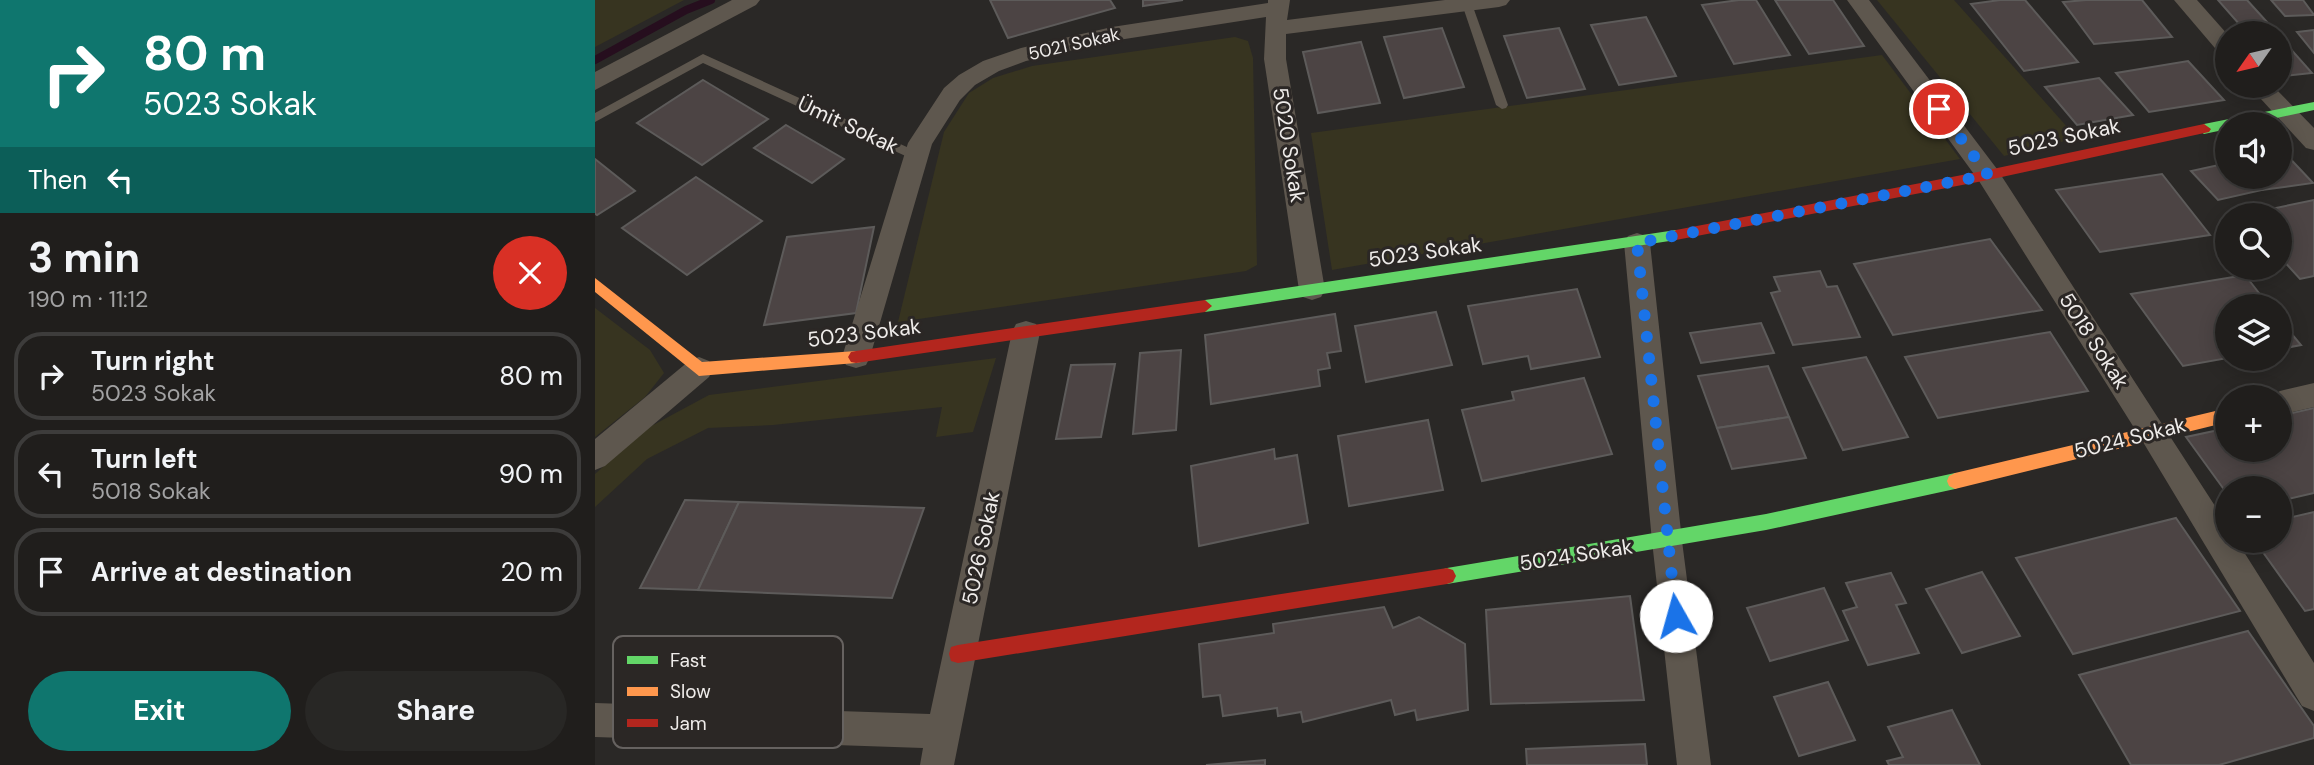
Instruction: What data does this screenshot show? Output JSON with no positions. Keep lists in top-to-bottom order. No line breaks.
{"streets":{"street":["5021 Sokak","Ümit Sokak","5023 Sokak","5020 Sokak","5018 Sokak","5024 Sokak","5026 Sokak"]},"crossings":[["5021 Sokak","Ümit Sokak"],["5021 Sokak","5020 Sokak"],["Ümit Sokak","5023 Sokak"],["5023 Sokak","5020 Sokak"],["5023 Sokak","5018 Sokak"],["5023 Sokak","5026 Sokak"],["5018 Sokak","5024 Sokak"],["5024 Sokak","5026 Sokak"]],"legend":["Fast","Slow","Jam"],"north":"bottom left","page":{"turn":["80 m","5023 Sokak"],"map_buttons":["+","−"],"then":"Then","heading":["3 min","190 m · 11:12"],"list":[{"name":"Turn right","note":"5023 Sokak","value":"80 m"},{"name":"Turn left","note":"5018 Sokak","value":"90 m"},{"name":"Arrive at destination","value":"20 m"}],"buttons":["Exit","Share"]}}
